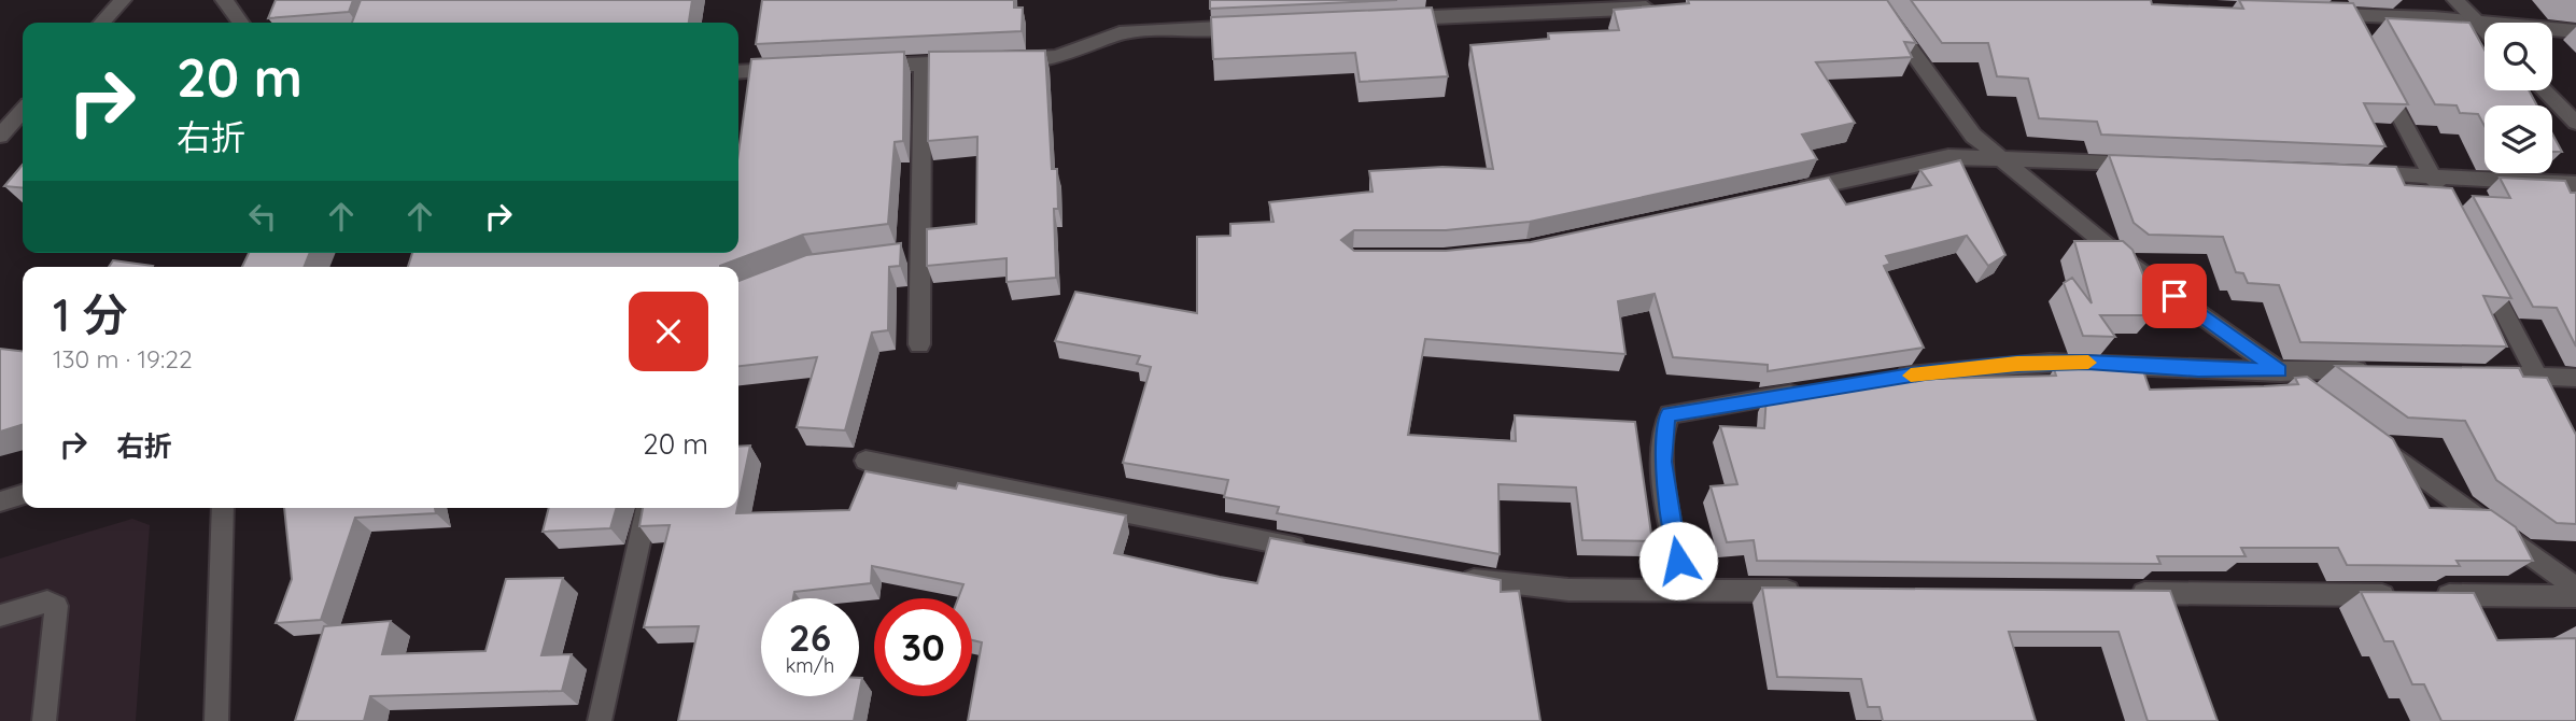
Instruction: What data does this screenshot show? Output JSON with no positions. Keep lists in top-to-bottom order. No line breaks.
{"page":{"turn":["20 m","右折"],"heading":["1 分","130 m · 19:22"],"list":[{"name":"右折","value":"20 m"}],"speed":"26 km/h","limit":"30"}}
